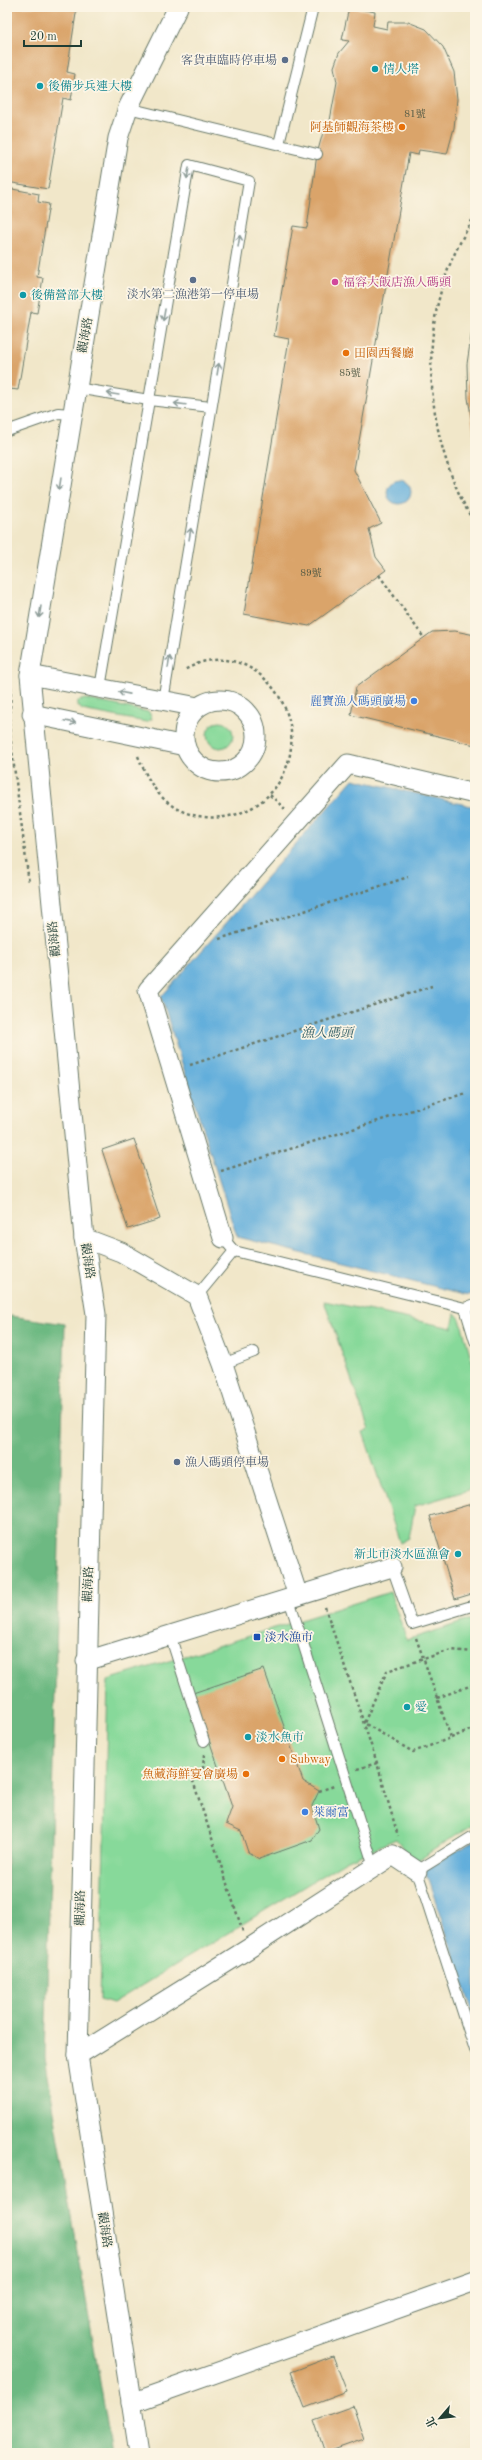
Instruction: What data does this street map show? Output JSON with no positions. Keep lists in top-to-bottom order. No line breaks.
{"streets":{"street":["觀海路"]},"water":["漁人碼頭"],"places":{"other":["客貨車臨時停車場","情人塔","後備步兵連大樓","阿基師觀海茶樓","淡水第二漁港第一停車場","福容大飯店漁人碼頭","後備營部大樓","田園西餐廳","麗寶漁人碼頭廣場","漁人碼頭停車場","新北市淡水區漁會","愛","淡水魚市","Subway","魚藏海鮮宴會廣場","萊爾富"],"transit":["淡水漁市"]},"house_numbers":["81號","85號","89號"],"scale_bar":"20 m","north":"bottom left"}
